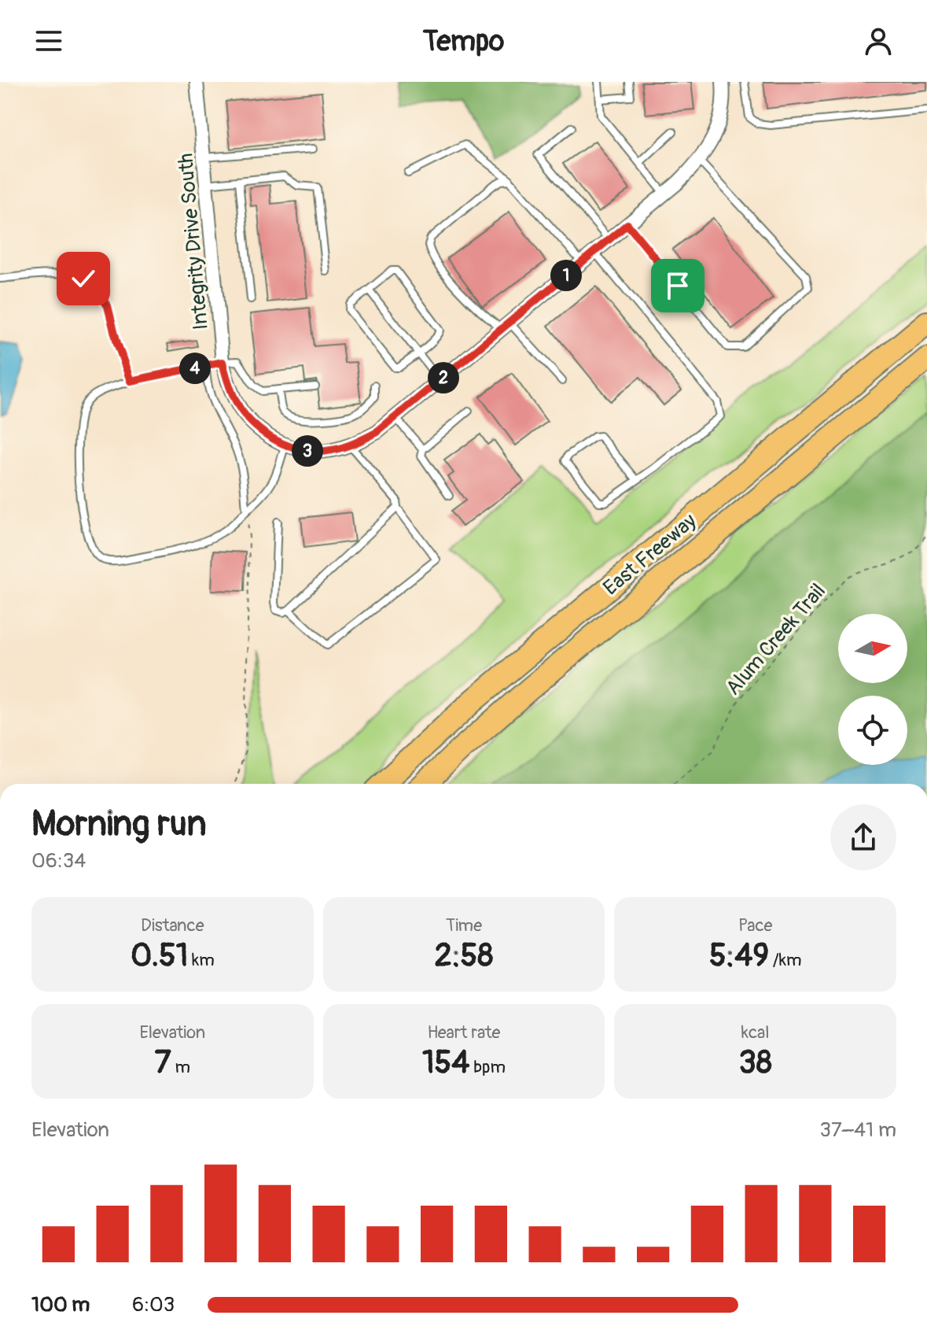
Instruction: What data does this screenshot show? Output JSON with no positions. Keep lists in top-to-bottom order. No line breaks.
{"streets":{"highway":["East Freeway"],"street":["Integrity Drive South"],"path":["Alum Creek Trail"]},"north":"right","page":{"header":"Tempo","pins":["1","4","2","3"],"heading":["Morning run","06:34"],"stats":[["Distance","0.51 km"],["Time","2:58"],["Pace","5:49 /km"],["Elevation","7 m"],["Heart rate","154 bpm"],["kcal","38"]],"chart":["Elevation","37–41 m"],"list":[{"name":"100 m","note":"6:03"}]}}
